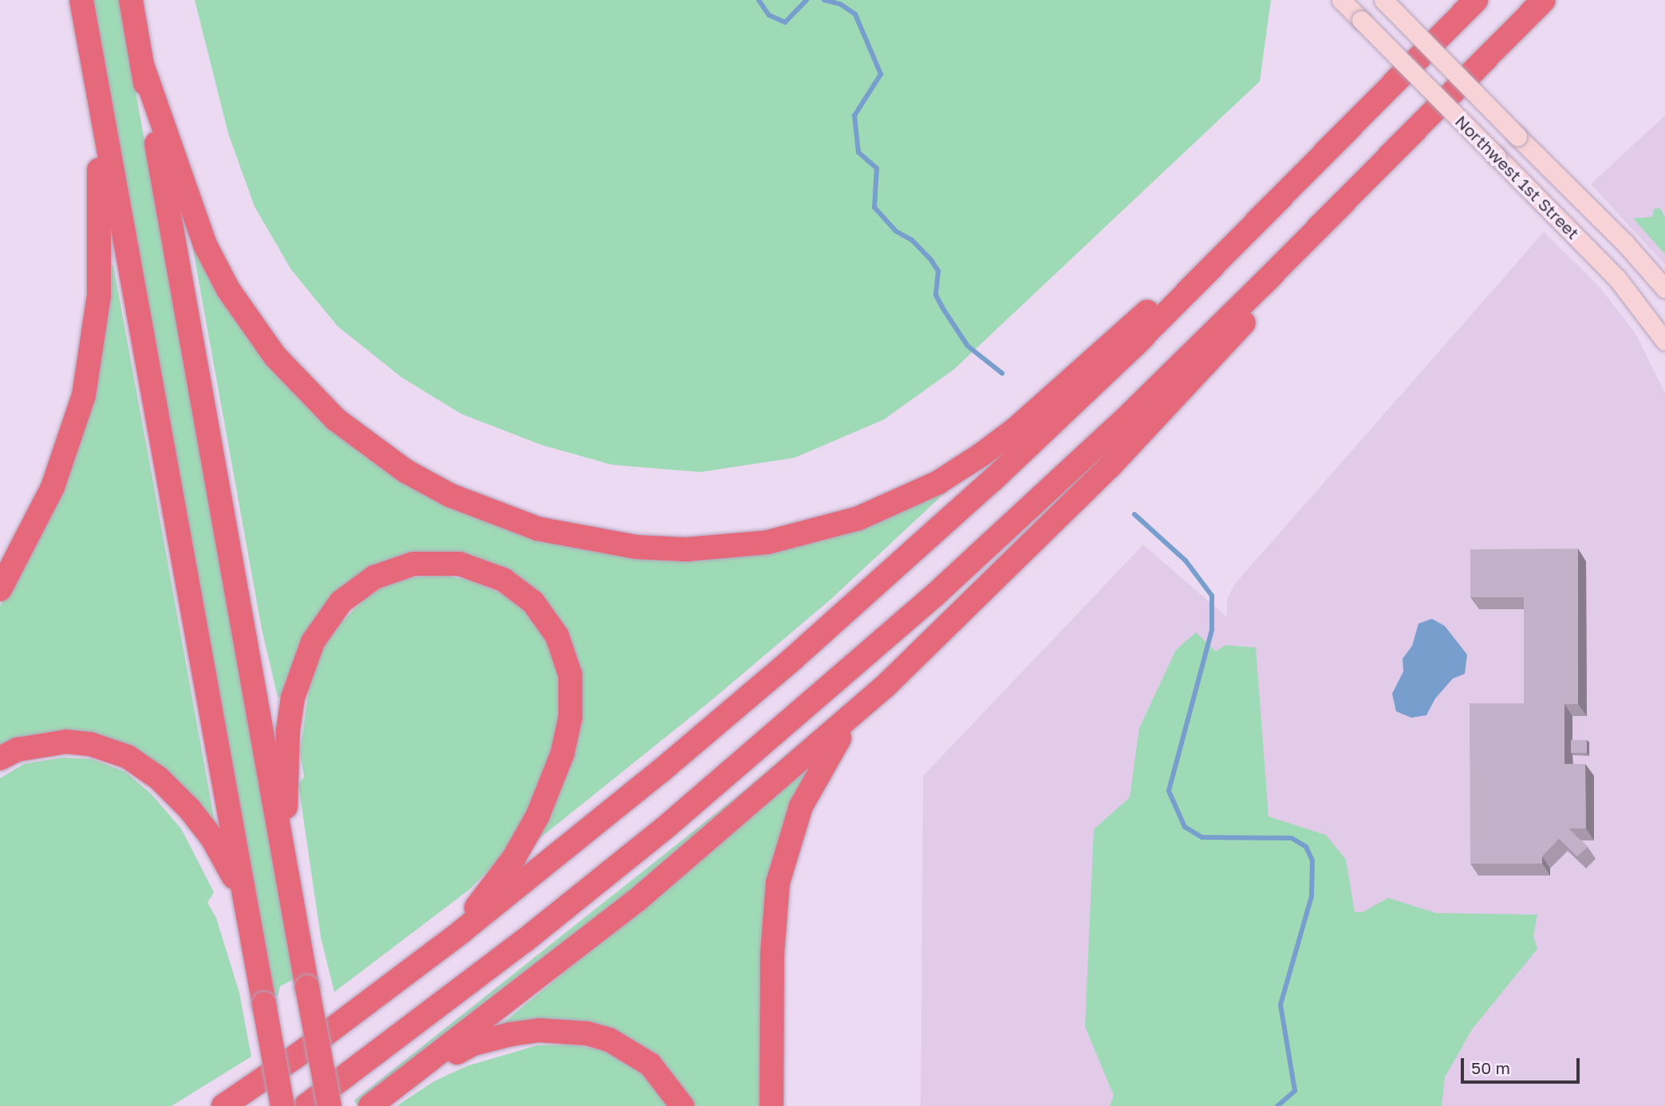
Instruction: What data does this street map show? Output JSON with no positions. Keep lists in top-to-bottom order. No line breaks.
{"streets":{"main road":["Northwest 1st Street"]},"scale_bar":"50 m"}
